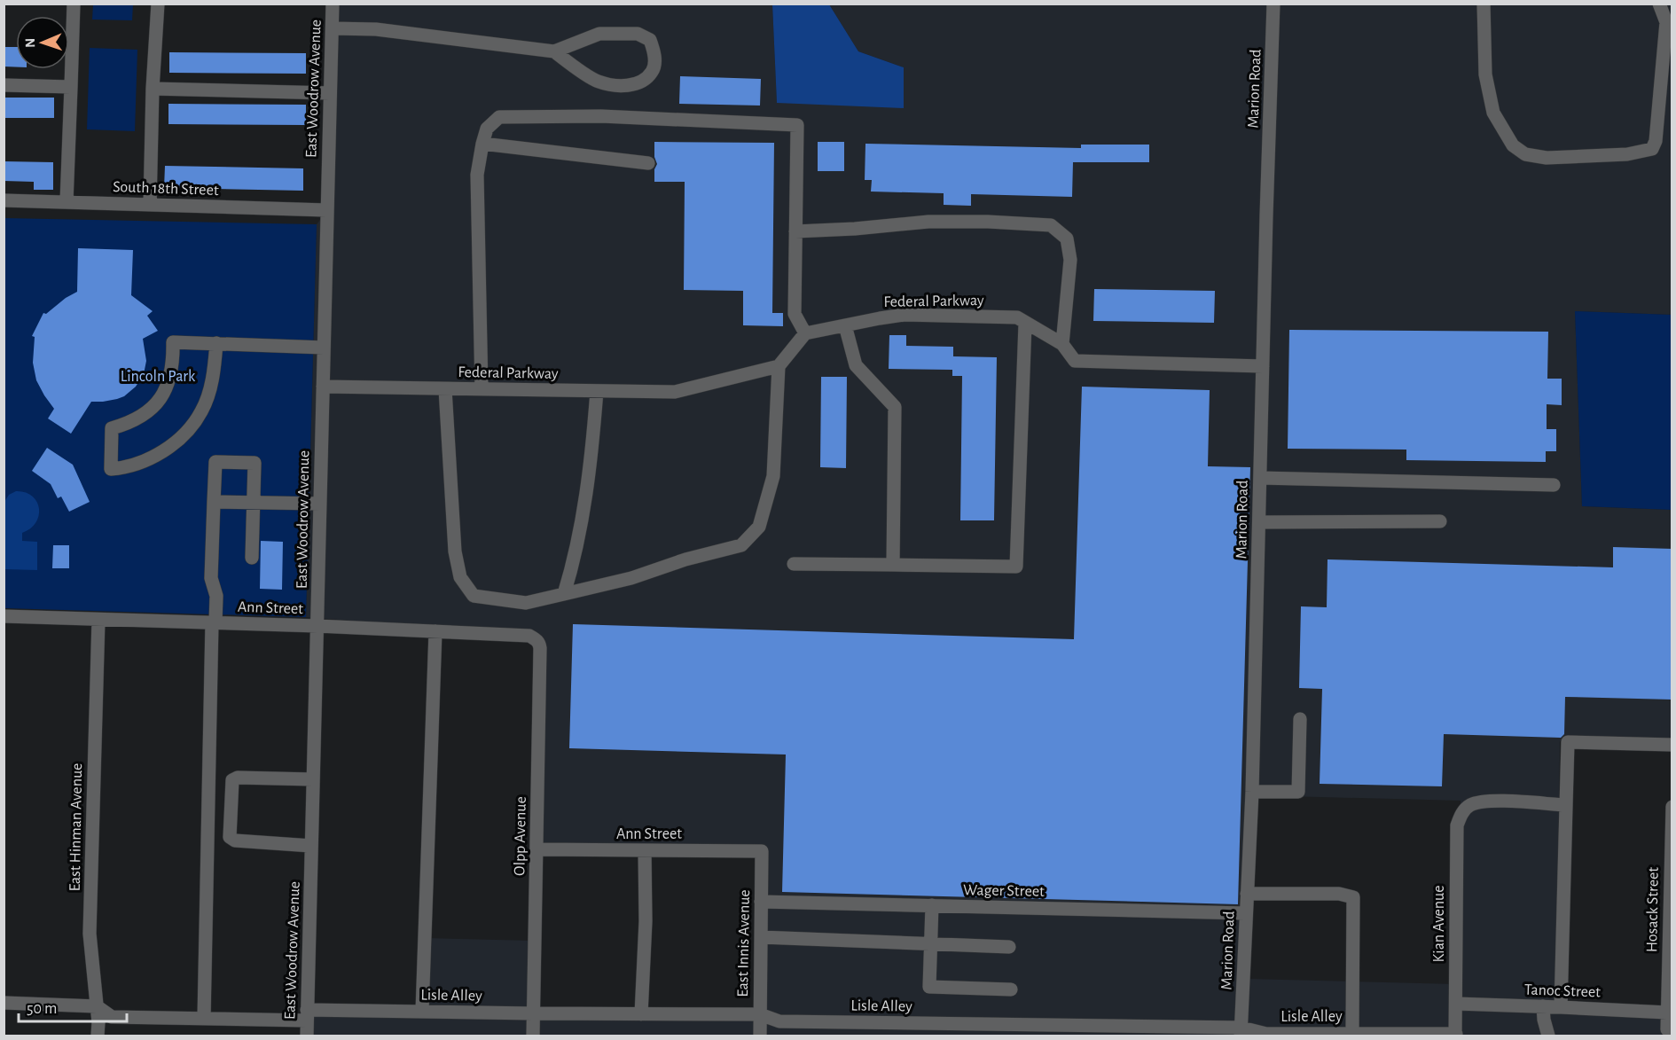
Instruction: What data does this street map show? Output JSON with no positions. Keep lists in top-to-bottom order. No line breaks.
{"streets":{"street":["East Woodrow Avenue","Marion Road","South 18th Street","Federal Parkway","Ann Street","East Hinman Avenue","Olpp Avenue","Wager Street","Hosack Street","Kian Avenue","East Innis Avenue","Tanoc Street","Lisle Alley"]},"crossings":[["East Woodrow Avenue","South 18th Street"],["East Woodrow Avenue","Federal Parkway"],["East Woodrow Avenue","Ann Street"],["East Woodrow Avenue","Lisle Alley"],["Marion Road","Federal Parkway"],["Marion Road","Wager Street"],["Marion Road","Lisle Alley"],["Ann Street","East Hinman Avenue"],["Ann Street","Olpp Avenue"],["Ann Street","East Innis Avenue"],["East Hinman Avenue","Lisle Alley"],["Olpp Avenue","Lisle Alley"],["Wager Street","East Innis Avenue"],["Hosack Street","Tanoc Street"],["Kian Avenue","Tanoc Street"],["Kian Avenue","Lisle Alley"],["East Innis Avenue","Lisle Alley"]],"parks":["Lincoln Park"],"scale_bar":"50 m","north":"left"}
